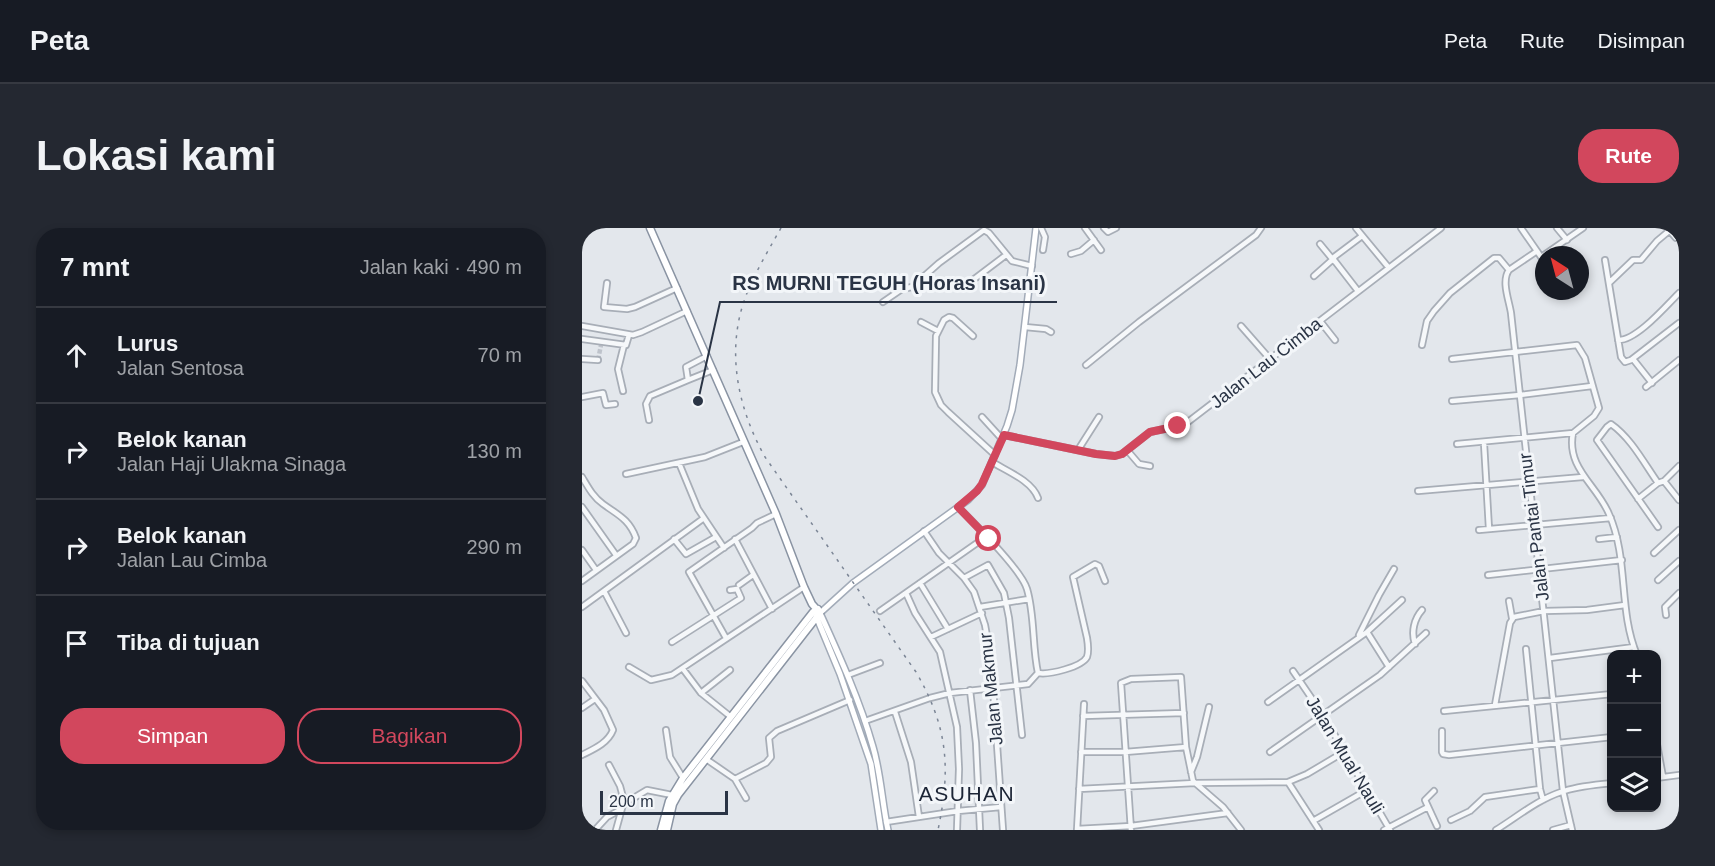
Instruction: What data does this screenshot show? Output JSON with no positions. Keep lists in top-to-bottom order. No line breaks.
{"streets":{"street":["Jalan Lau Cimba","Jalan Pantai Timur","Jalan Makmur","Jalan Mual Nauli"]},"districts":["ASUHAN"],"places":["RS MURNI TEGUH (Horas Insani)"],"scale_bar":"200 m","north":"top left","page":{"header":"Peta","nav":["Peta","Rute","Disimpan"],"buttons":["Rute",["Simpan","Bagikan"]],"title":"Lokasi kami","heading":["7 mnt","Jalan kaki · 490 m"],"list":[["Lurus","Jalan Sentosa","70 m"],["Belok kanan","Jalan Haji Ulakma Sinaga","130 m"],["Belok kanan","Jalan Lau Cimba","290 m"],"Tiba di tujuan"],"map_buttons":["+","−"],"scale":"200 m"}}
